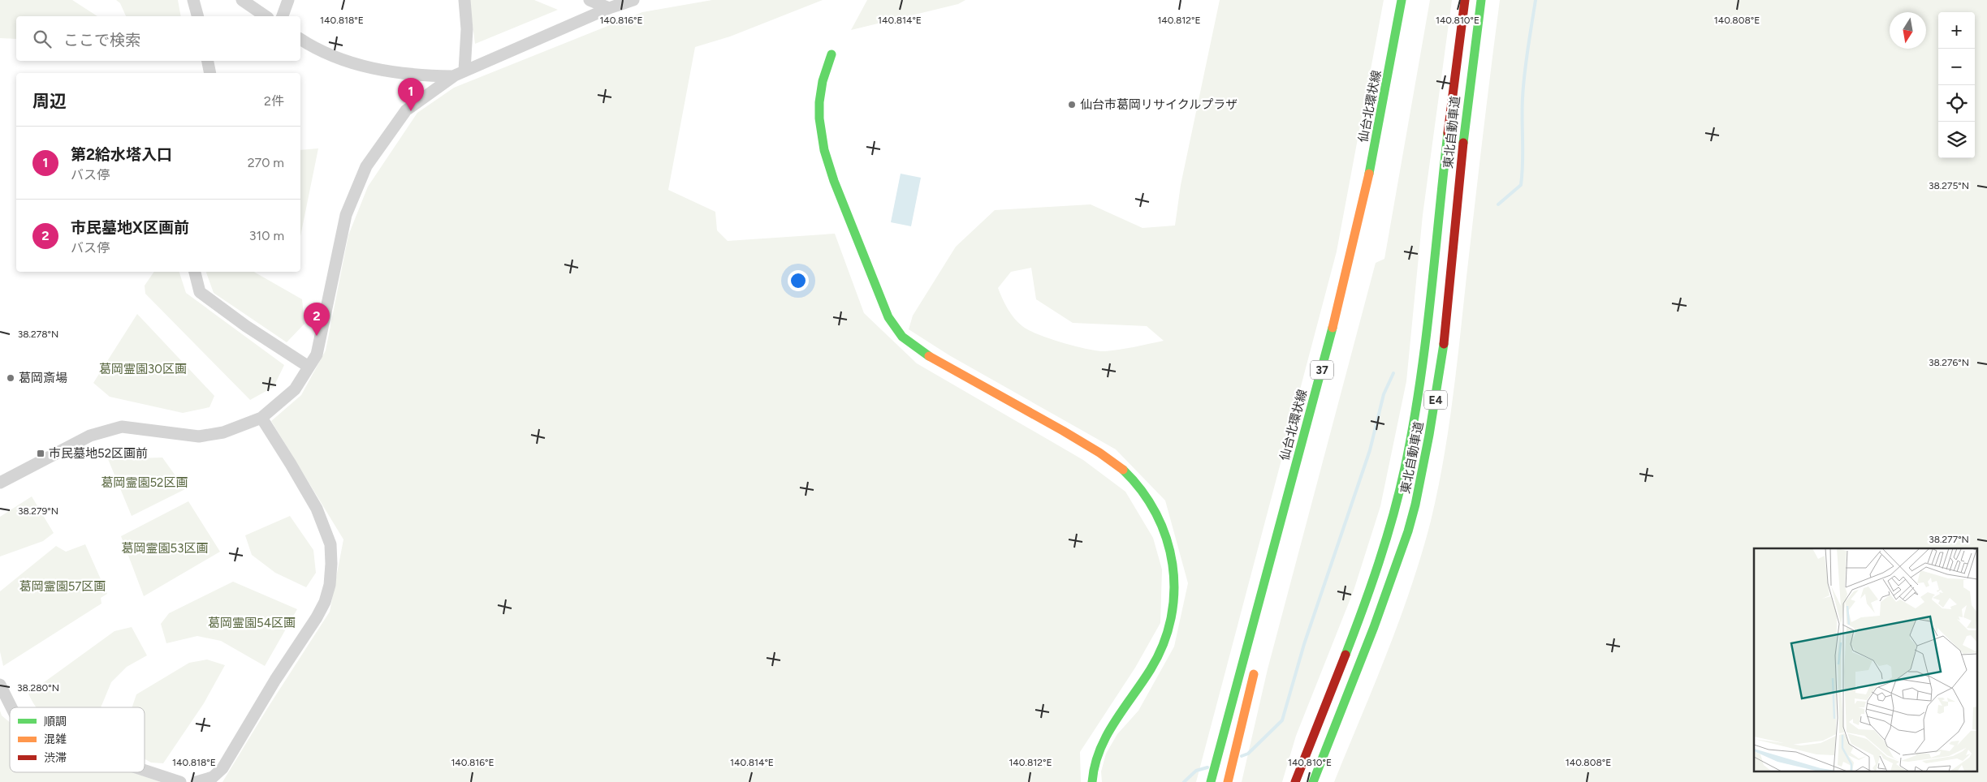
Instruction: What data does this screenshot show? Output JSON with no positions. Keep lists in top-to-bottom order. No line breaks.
{"streets":{"main road":["仙台北環状線","東北自動車道","37","E4"]},"parks":["葛岡霊園30区画","葛岡霊園52区画","葛岡霊園53区画","葛岡霊園57区画","葛岡霊園54区画"],"places":{"other":["仙台市葛岡リサイクルプラザ","葛岡斎場"],"transit":["市民墓地52区画前"]},"legend":["順調","混雑","渋滞"],"north":"bottom","page":{"map_buttons":["+","−"],"search":"ここで検索","heading":["周辺","2件"],"pins":["1","2"],"list":[{"mark":"1","name":"第2給水塔入口","note":"バス停","value":"270 m"},{"mark":"2","name":"市民墓地X区画前","note":"バス停","value":"310 m"}]},"coordinates":["140.818°E","140.816°E","140.814°E","140.812°E","140.810°E","140.808°E","38.275°N","38.278°N","38.276°N","38.279°N","38.277°N","38.280°N"]}
